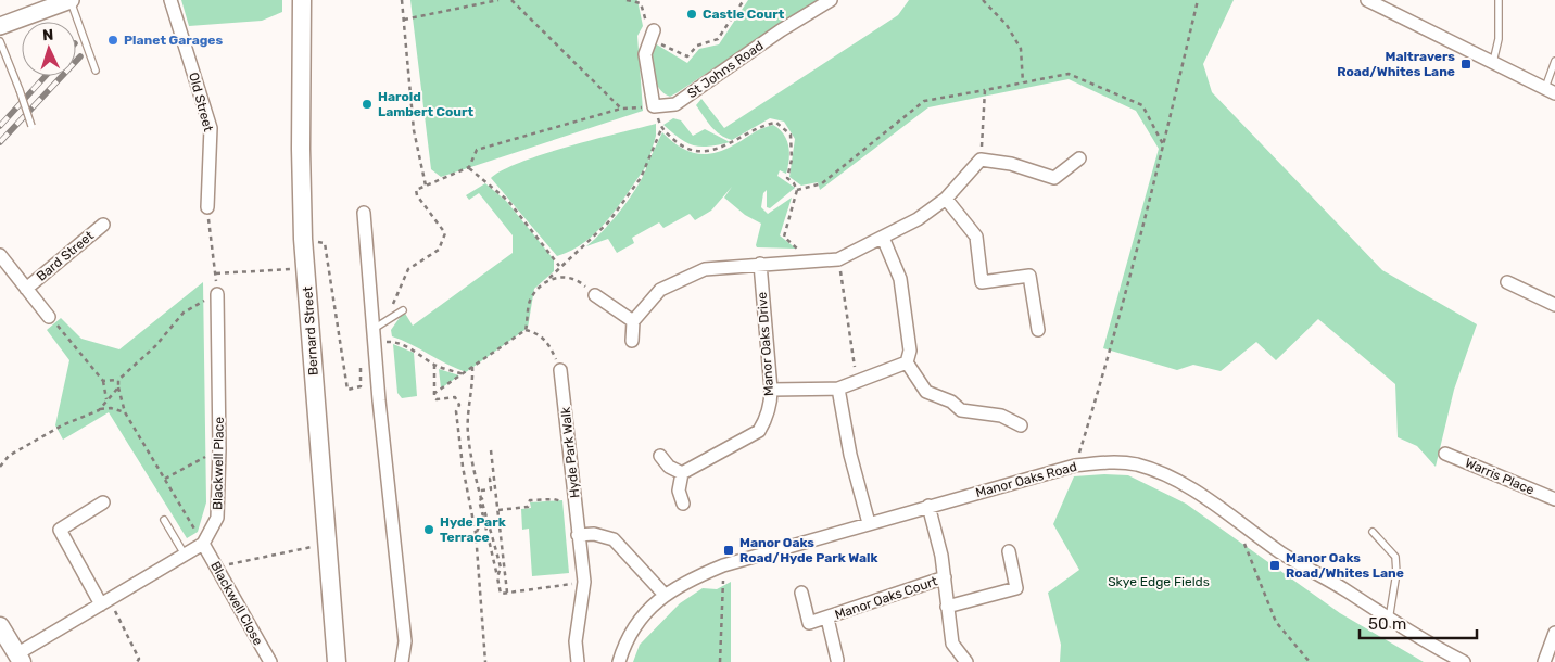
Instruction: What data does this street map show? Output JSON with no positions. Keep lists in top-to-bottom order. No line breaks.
{"streets":{"main road":["Bernard Street"],"street":["St Johns Road","Old Street","Bard Street","Manor Oaks Drive","Hyde Park Walk","Blackwell Place","Warris Place","Manor Oaks Road","Manor Oaks Court","Blackwell Close"]},"crossings":[["Blackwell Place","Blackwell Close"],["Manor Oaks Road","Manor Oaks Court"]],"parks":["Skye Edge Fields"],"places":{"other":["Castle Court","Planet Garages","Harold Lambert Court","Hyde Park Terrace"],"transit":["Maltravers Road/Whites Lane","Manor Oaks Road/Hyde Park Walk","Manor Oaks Road/Whites Lane"]},"scale_bar":"50 m","north":"top"}
